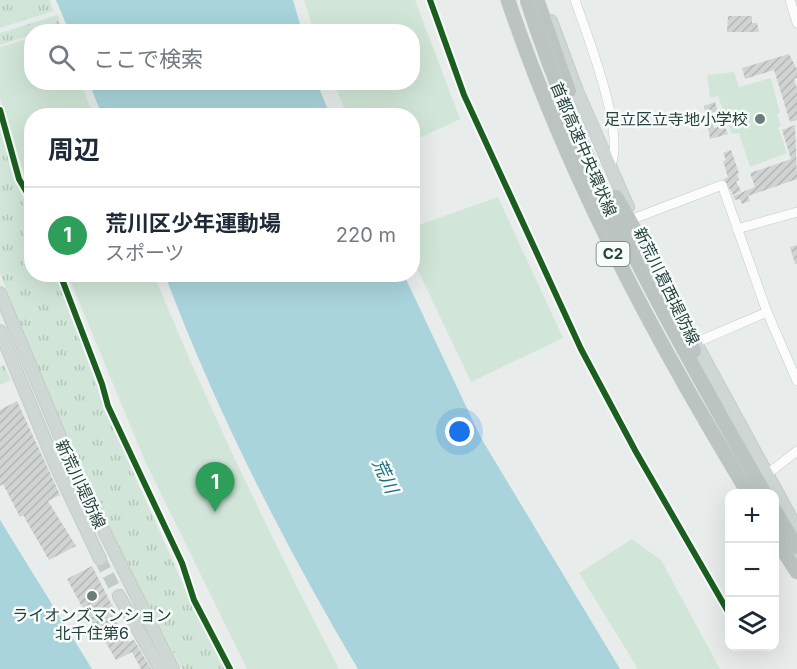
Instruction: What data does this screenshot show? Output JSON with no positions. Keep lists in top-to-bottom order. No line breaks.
{"streets":{"highway":["首都高速中央環状線","C2"],"main road":["新荒川葛西堤防線","新荒川堤防線"]},"crossings":[["首都高速中央環状線","新荒川葛西堤防線"]],"water":["荒川"],"places":["足立区立寺地小学校","ライオンズマンション 北千住第6"],"page":{"search":"ここで検索","heading":"周辺","list":[{"mark":"1","name":"荒川区少年運動場","note":"スポーツ","value":"220 m"}],"pins":"1","map_buttons":["+","−"]}}
